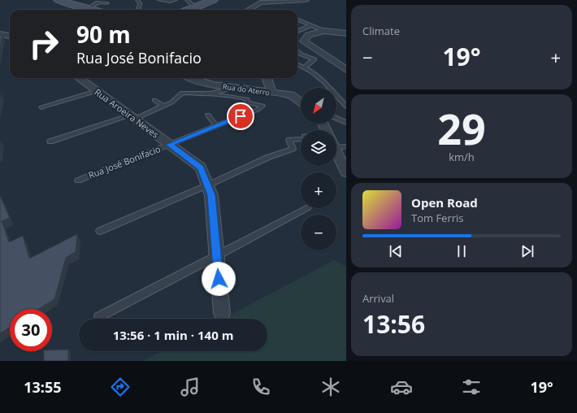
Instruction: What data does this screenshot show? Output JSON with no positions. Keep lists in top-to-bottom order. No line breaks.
{"streets":{"street":["Rua do Aterro","Rua Aroeira Neves"],"lane":["Rua José Bonifacio"]},"crossings":[["Rua Aroeira Neves","Rua José Bonifacio"]],"north":"bottom left","page":{"tile":["Climate",["29","km/h"],["Arrival","13:56"]],"turn":["90 m","Rua José Bonifacio"],"heat":["−","19°","+"],"map_buttons":["+","−"],"song":["Open Road","Tom Ferris"],"limit":"30","trip":"13:56 · 1 min · 140 m","tabs":["13:55","19°"]}}
